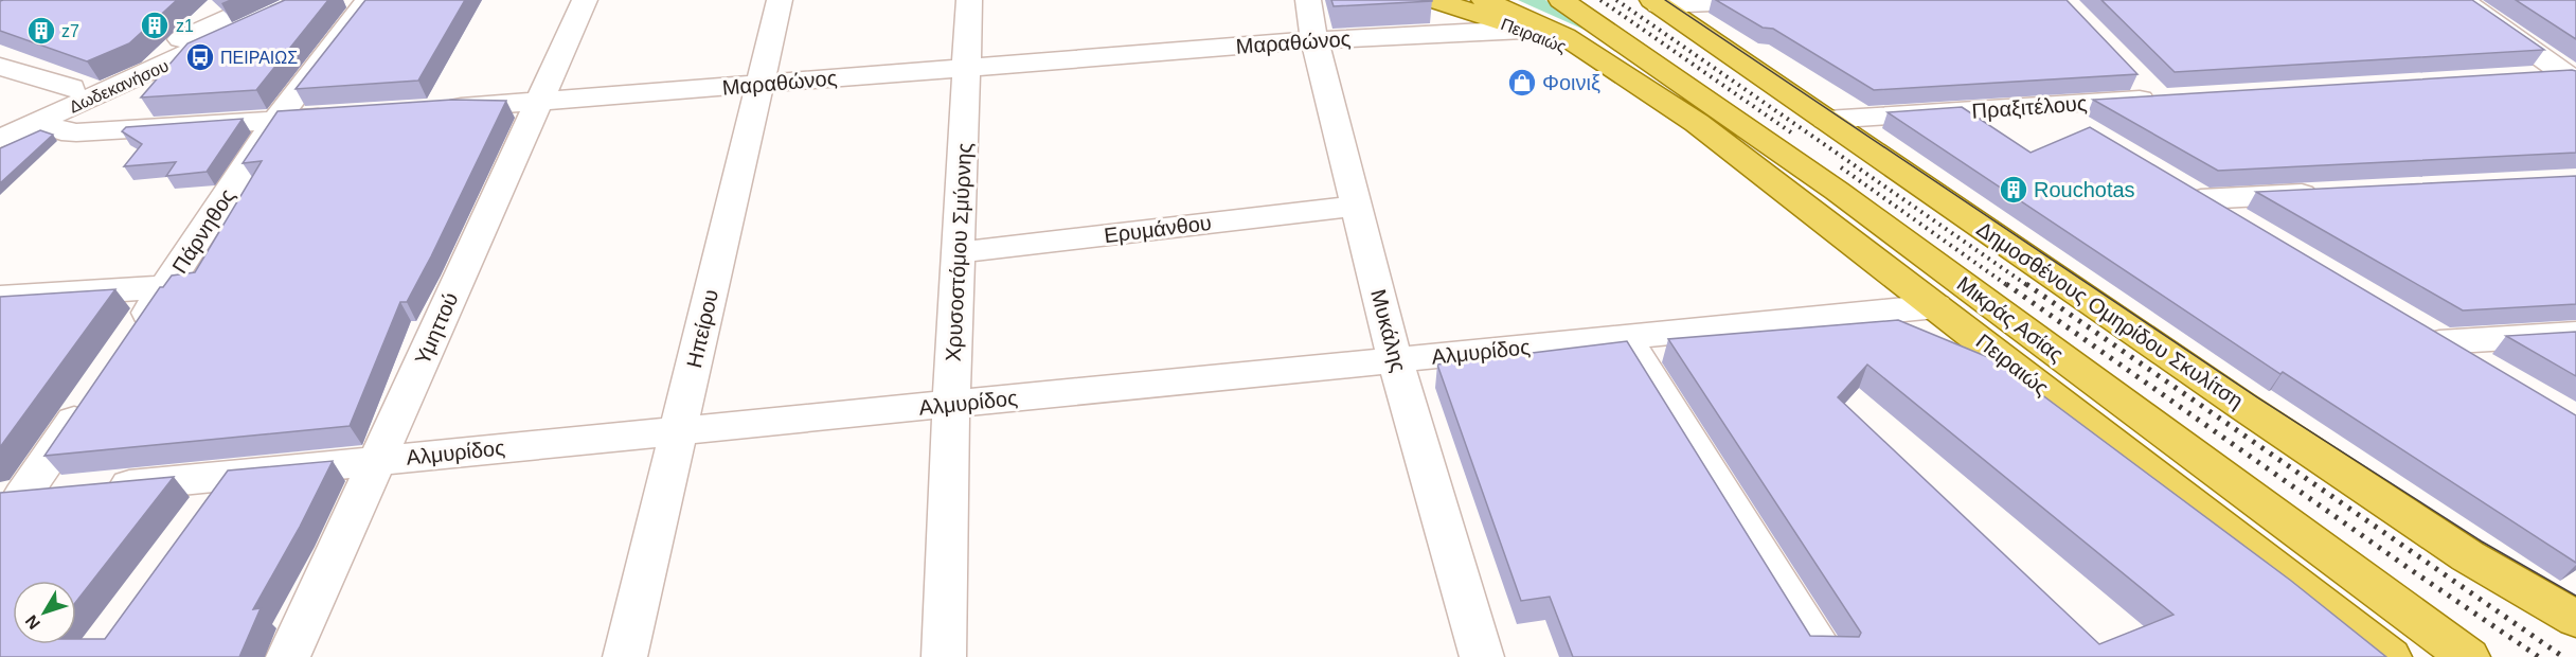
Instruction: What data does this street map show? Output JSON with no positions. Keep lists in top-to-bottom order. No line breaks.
{"streets":{"main road":["Πειραιώς","Δημοσθένους Ομηρίδου Σκυλίτση","Μικράς Ασίας"],"street":["Μαραθώνος","Δωδεκανήσου","Πραξιτέλους","Ερυμάνθου","Πάρνηθος","Χρυσοστόμου Σμύρνης","Υμηττού","Ηπείρου","Μυκάλης","Αλμυρίδος"]},"crossings":[["Πειραιώς","Μαραθώνος"],["Πειραιώς","Αλμυρίδος"],["Μαραθώνος","Χρυσοστόμου Σμύρνης"],["Μαραθώνος","Υμηττού"],["Μαραθώνος","Ηπείρου"],["Μαραθώνος","Μυκάλης"],["Πραξιτέλους","Δημοσθένους Ομηρίδου Σκυλίτση"],["Ερυμάνθου","Χρυσοστόμου Σμύρνης"],["Ερυμάνθου","Μυκάλης"],["Χρυσοστόμου Σμύρνης","Αλμυρίδος"],["Υμηττού","Αλμυρίδος"],["Ηπείρου","Αλμυρίδος"],["Μυκάλης","Αλμυρίδος"]],"places":{"building":["z1","z7","Rouchotas"],"bus stop":["ΠΕΙΡΑΙΩΣ"],"shop":["Φοινιξ"]},"north":"bottom left"}
